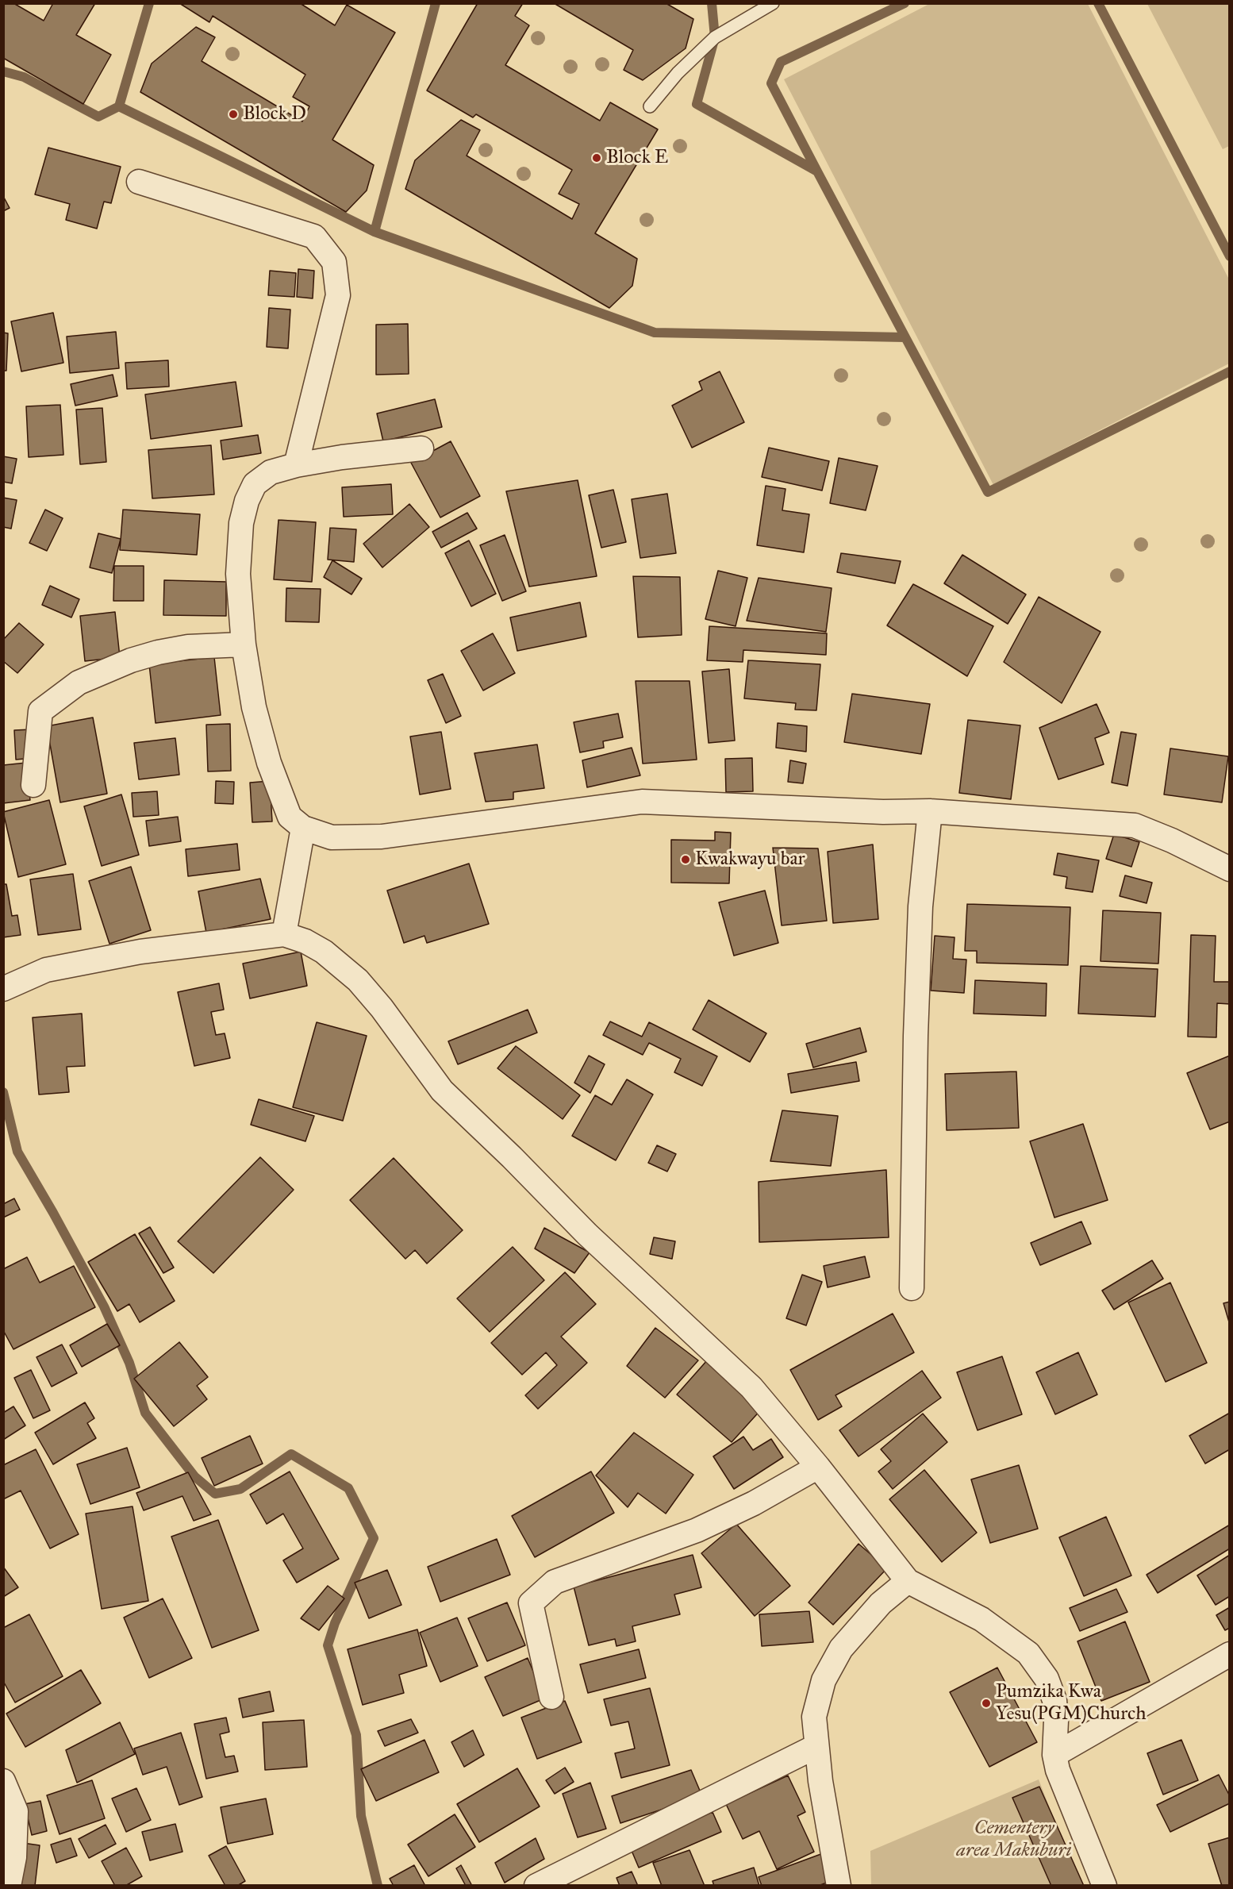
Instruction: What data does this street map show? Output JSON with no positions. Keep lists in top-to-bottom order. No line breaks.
{"parks":["Cementery area Makuburi"],"places":["Block D","Block E","Kwakwayu bar","Pumzika Kwa Yesu(PGM)Church"]}
